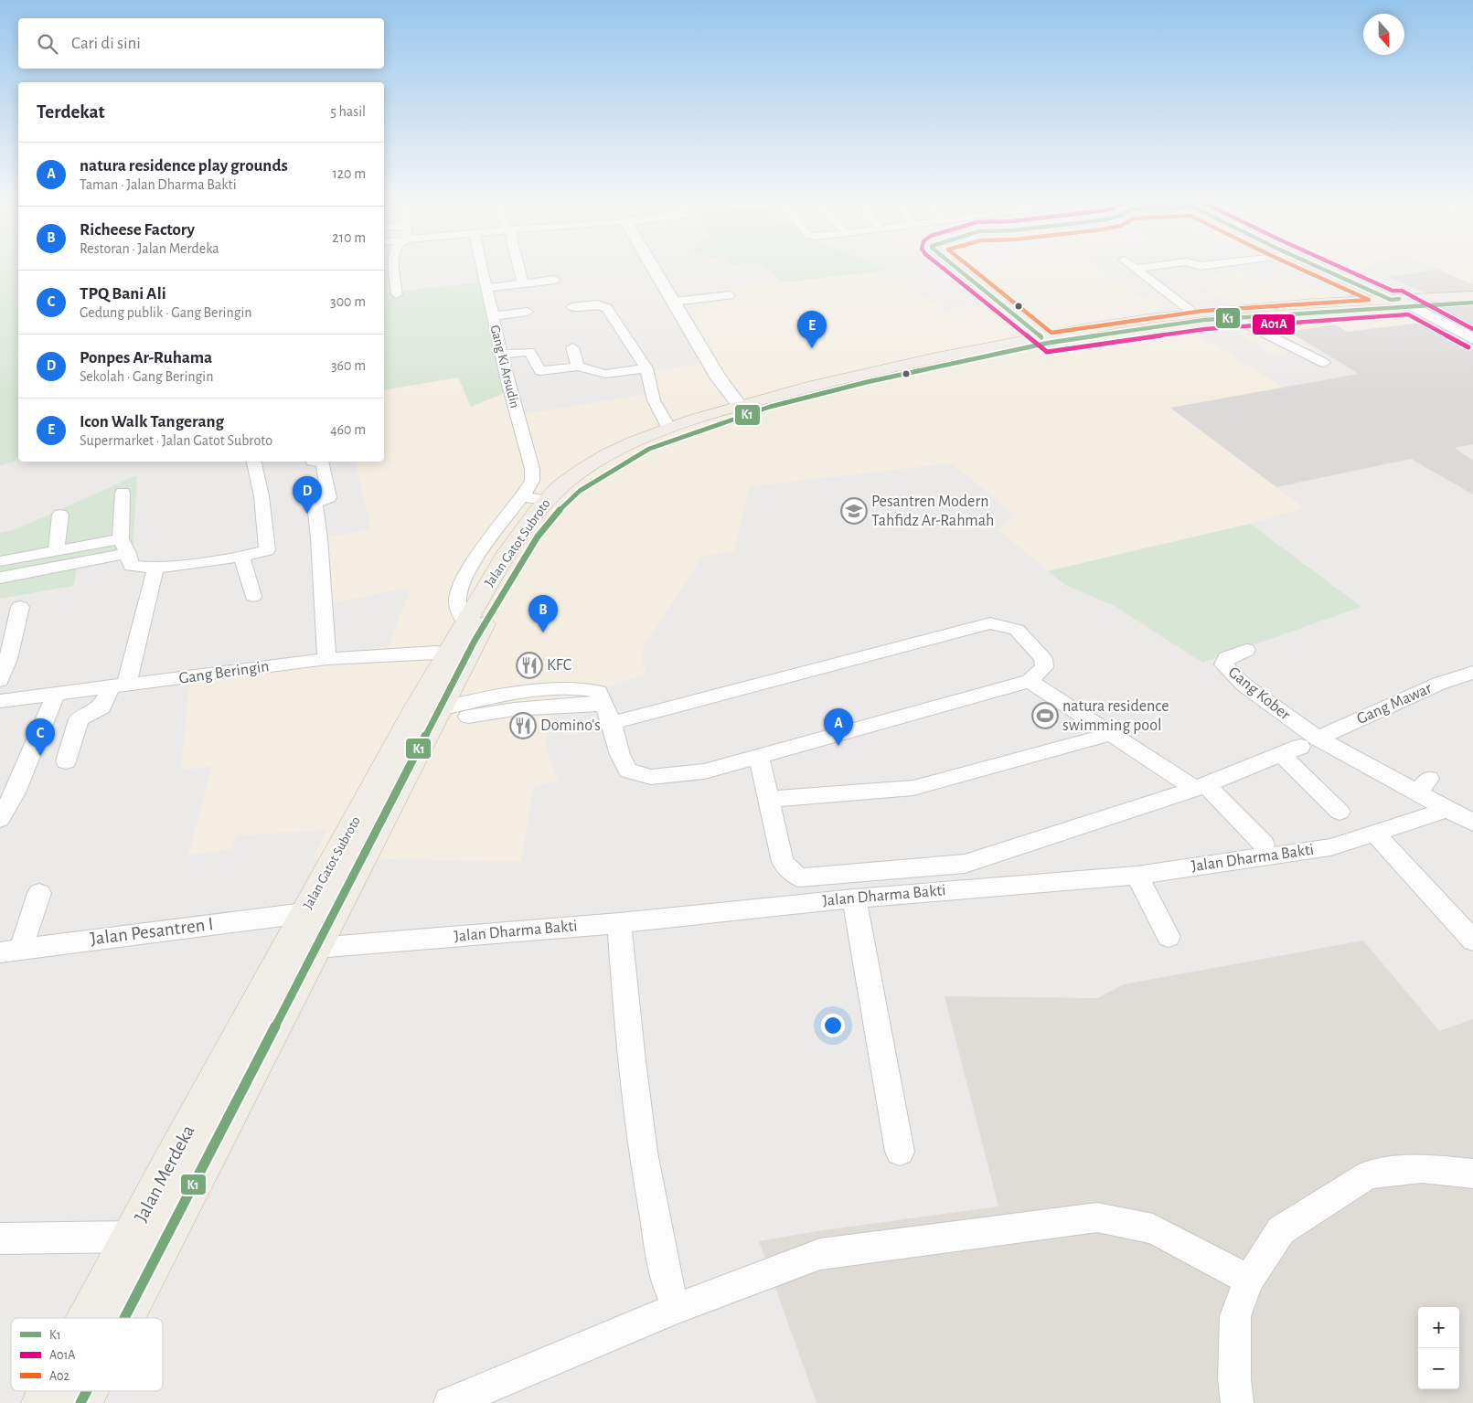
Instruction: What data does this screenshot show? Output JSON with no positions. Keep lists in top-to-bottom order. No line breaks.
{"streets":{"highway":["Jalan Gatot Subroto","Jalan Merdeka"],"street":["Gang Ki Arsudin","Gang Beringin","Gang Kober","Gang Mawar","Jalan Dharma Bakti","Jalan Pesantren I"]},"crossings":[["Gang Ki Arsudin","Jalan Gatot Subroto"],["Jalan Gatot Subroto","Gang Beringin"],["Jalan Gatot Subroto","Jalan Dharma Bakti"],["Jalan Gatot Subroto","Jalan Pesantren I"],["Jalan Gatot Subroto","Jalan Merdeka"],["Gang Beringin","Jalan Merdeka"],["Gang Kober","Gang Mawar"],["Jalan Dharma Bakti","Jalan Merdeka"]],"places":{"school or university":["Pesantren Modern Tahfidz Ar-Rahmah"],"restaurant":["KFC","Domino's"],"sports":["natura residence swimming pool"]},"lines":["transit line K1","transit line A01A","transit line A02"],"legend":["K1","A01A","A02"],"north":"bottom","page":{"search":"Cari di sini","heading":["Terdekat","5 hasil"],"list":[{"mark":"A","name":"natura residence play grounds","note":"Taman · Jalan Dharma Bakti","value":"120 m"},{"mark":"B","name":"Richeese Factory","note":"Restoran · Jalan Merdeka","value":"210 m"},{"mark":"C","name":"TPQ Bani Ali","note":"Gedung publik · Gang Beringin","value":"300 m"},{"mark":"D","name":"Ponpes Ar-Ruhama","note":"Sekolah · Gang Beringin","value":"360 m"},{"mark":"E","name":"Icon Walk Tangerang","note":"Supermarket · Jalan Gatot Subroto","value":"460 m"}],"pins":["E","D","B","A","C"],"map_buttons":["+","−"]}}
